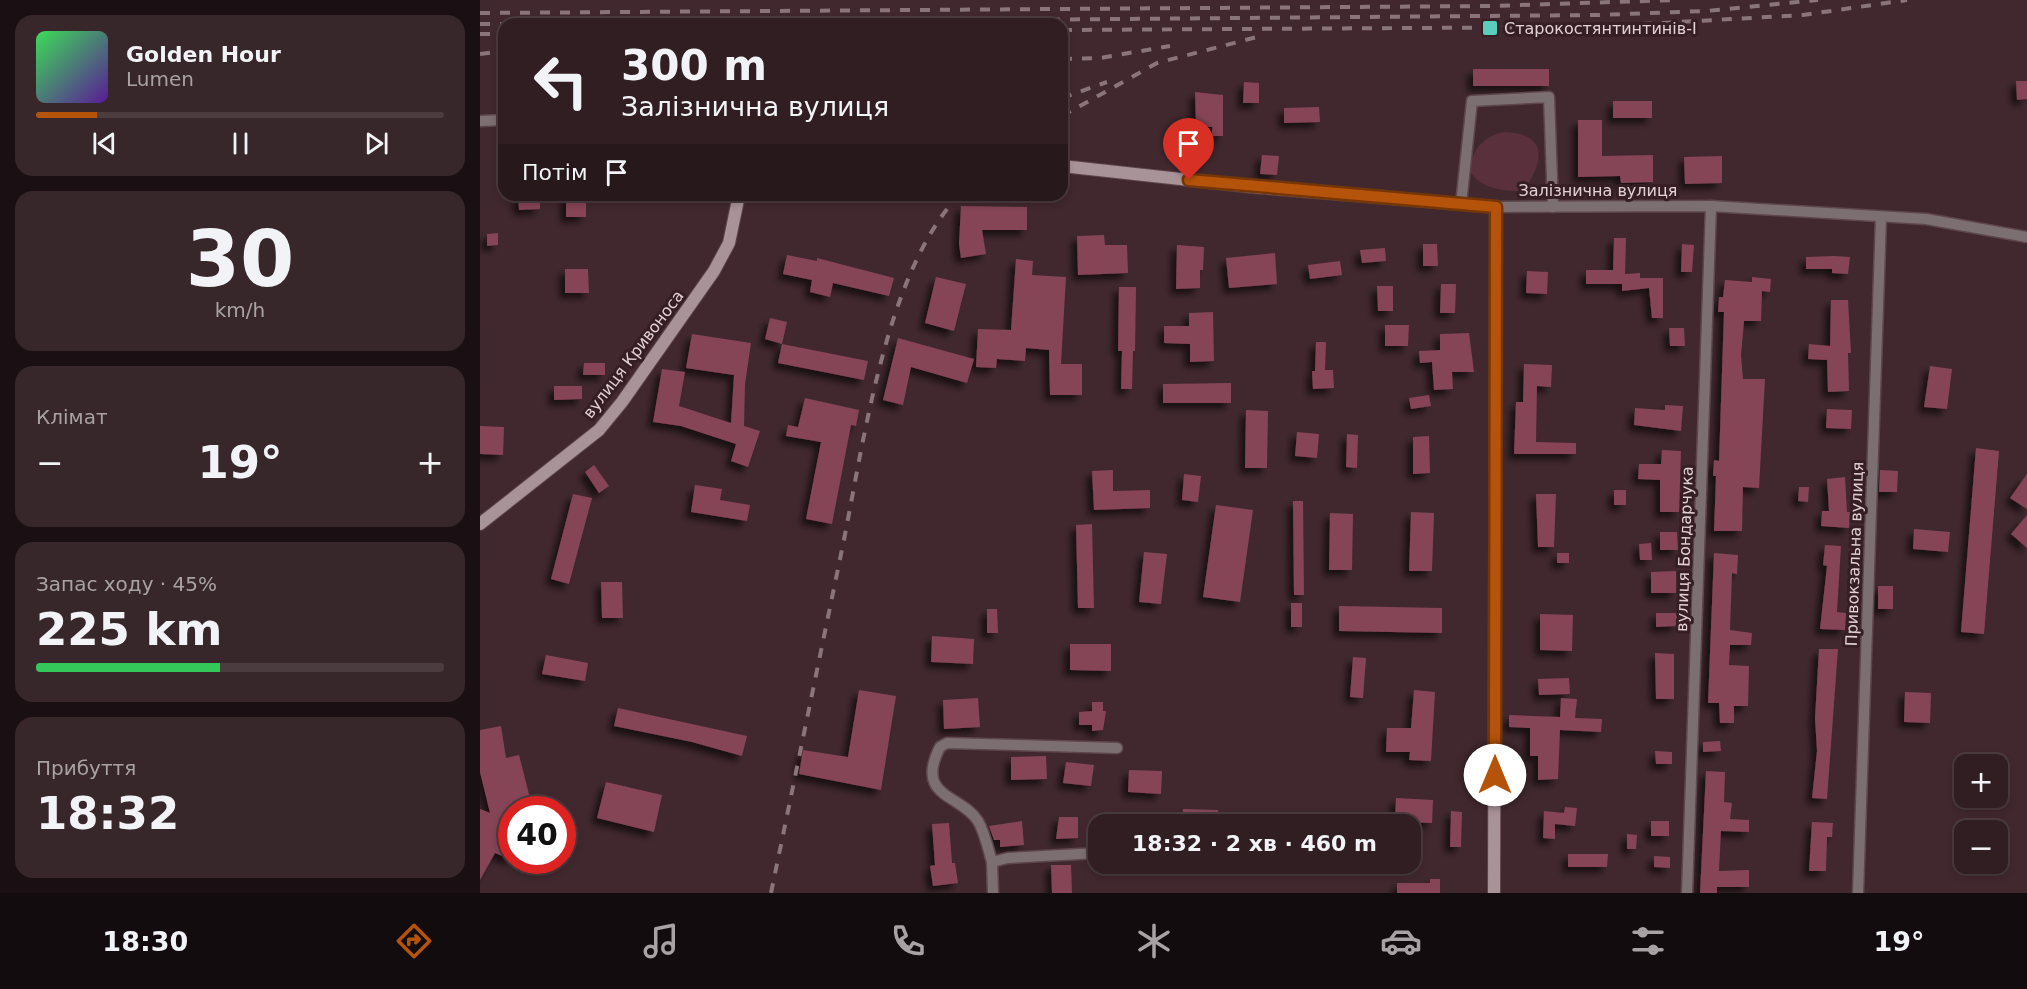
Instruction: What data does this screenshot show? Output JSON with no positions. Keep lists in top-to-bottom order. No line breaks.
{"streets":{"street":["Залізнична вулиця","вулиця Кривоноса","вулиця Бондарчука","Привокзальна вулиця"]},"crossings":[["Залізнична вулиця","вулиця Бондарчука"],["Залізнична вулиця","Привокзальна вулиця"]],"places":{"transit":["Старокостянтинтинів-І"]},"page":{"turn":["300 m","Залізнична вулиця"],"song":["Golden Hour","Lumen"],"then":"Потім","tile":[["30","km/h"],"Клімат",["Запас ходу · 45%","225 km"],["Прибуття","18:32"]],"heat":["−","19°","+"],"map_buttons":["+","−"],"limit":"40","trip":"18:32 · 2 хв · 460 m","tabs":["18:30","19°"]}}
